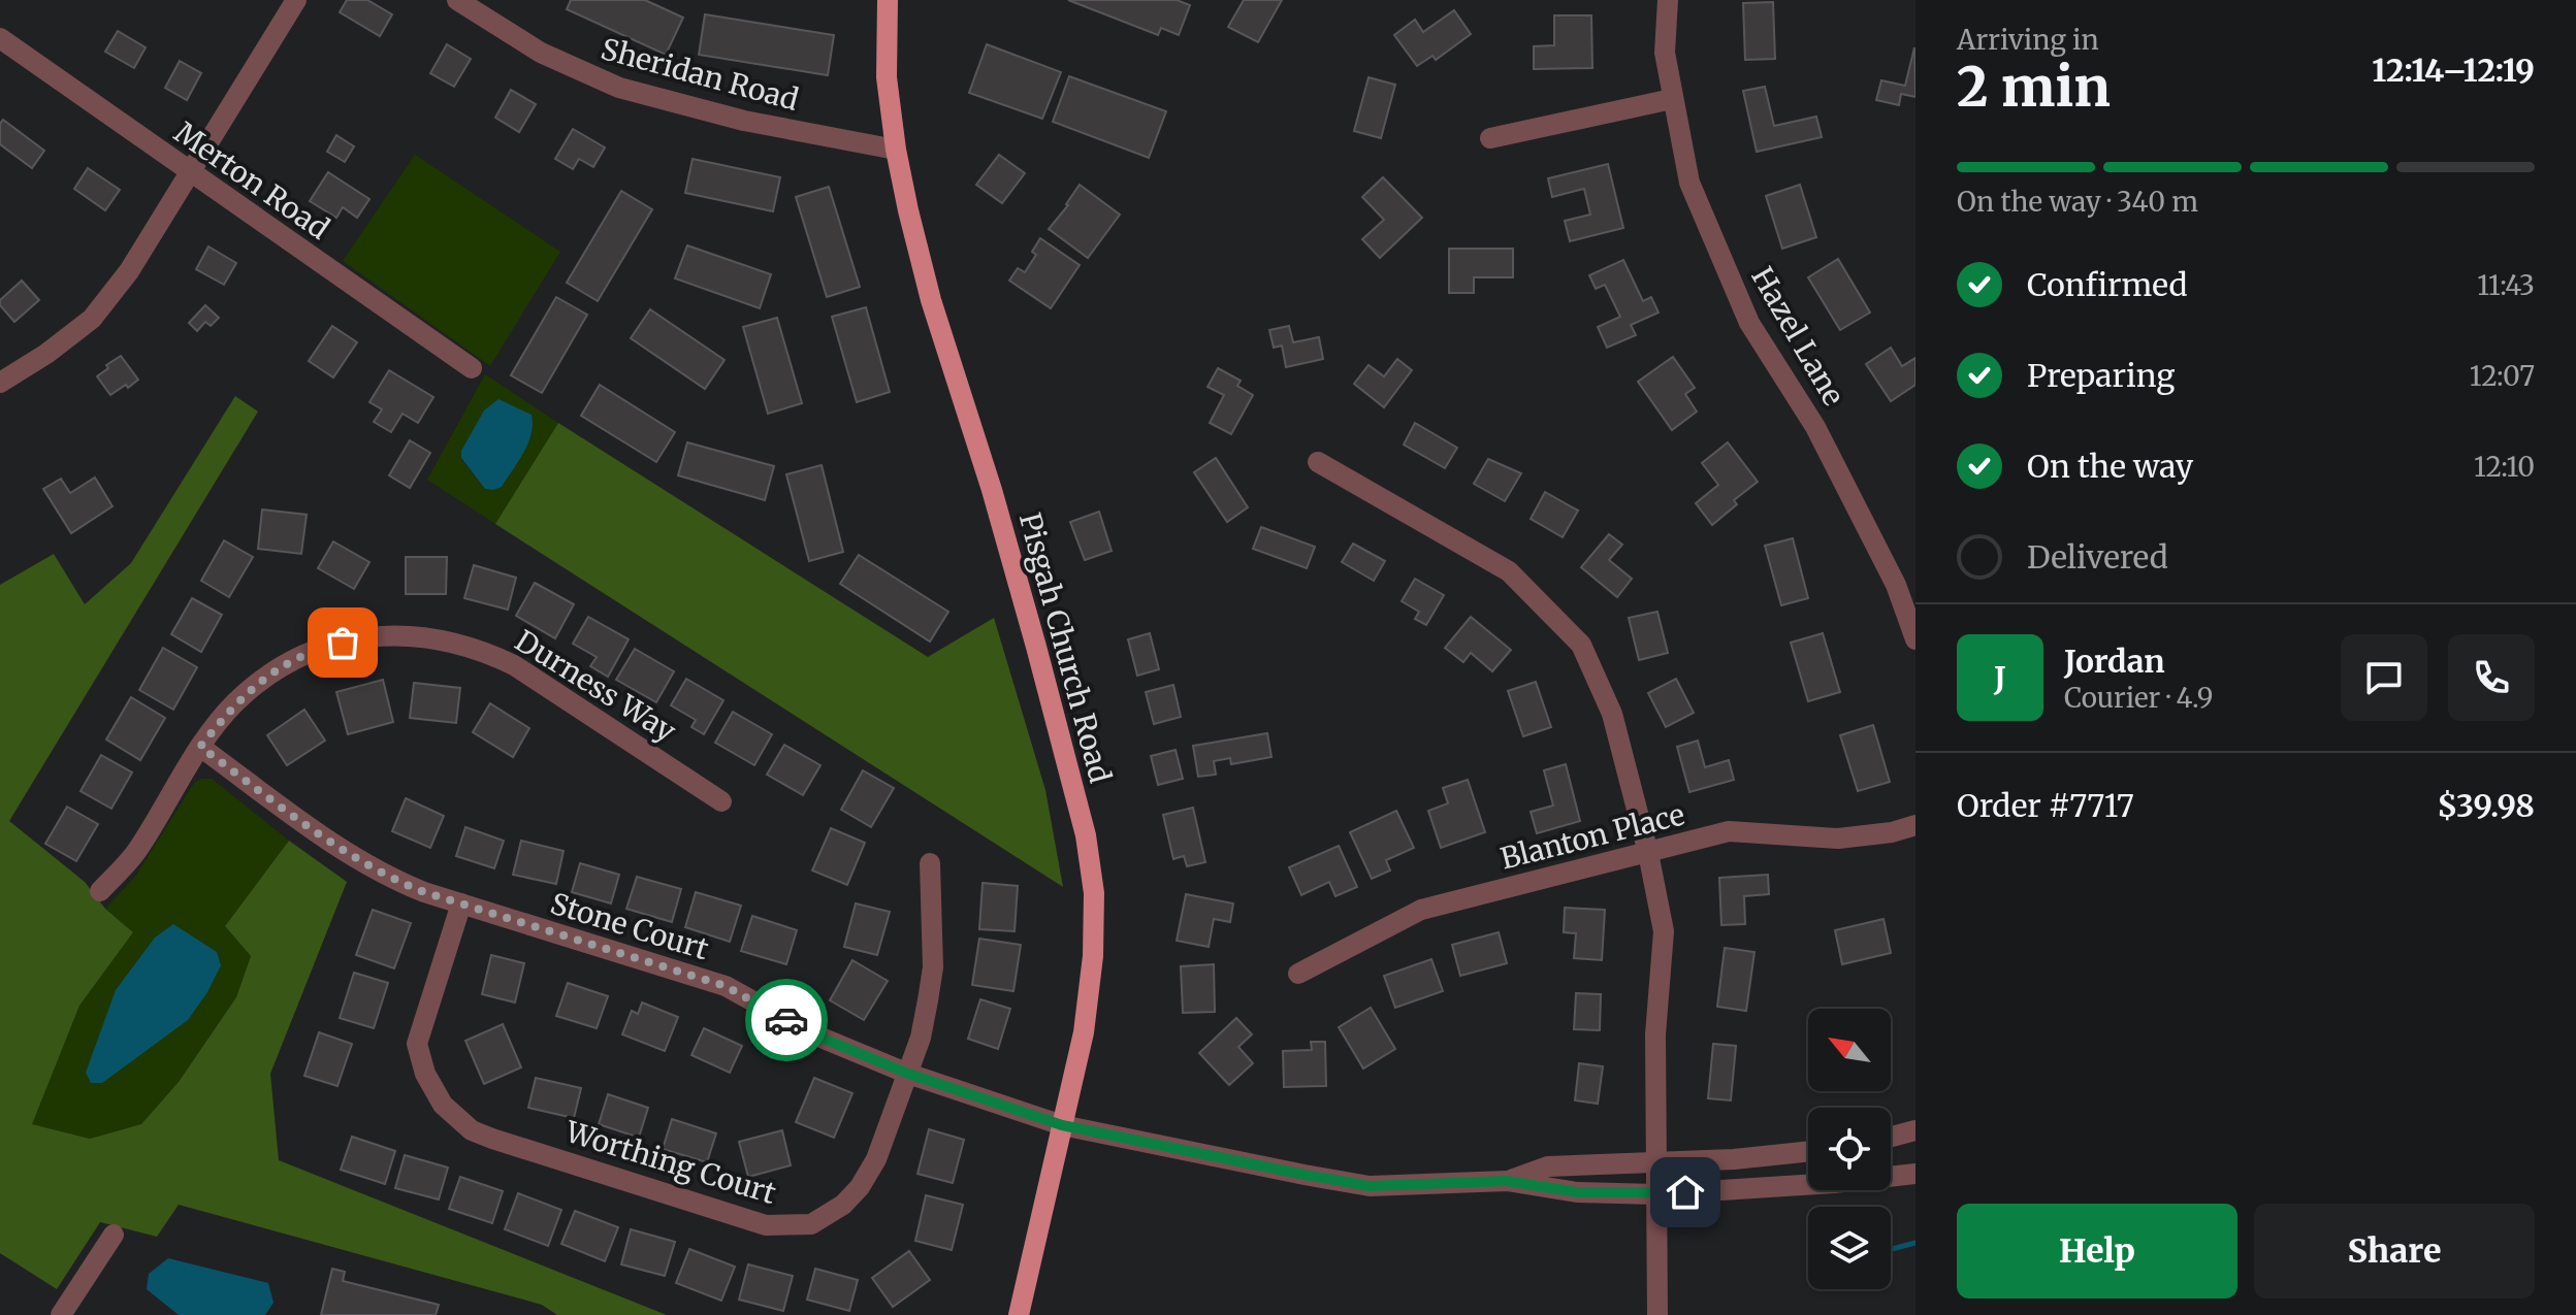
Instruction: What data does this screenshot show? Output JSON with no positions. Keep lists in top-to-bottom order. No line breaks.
{"streets":{"main road":["Pisgah Church Road"],"street":["Sheridan Road","Merton Road","Hazel Lane","Durness Way","Blanton Place","Stone Court","Worthing Court"]},"crossings":[["Sheridan Road","Pisgah Church Road"],["Pisgah Church Road","Stone Court"],["Durness Way","Stone Court"],["Stone Court","Worthing Court"]],"north":"top left","page":{"heading":["2 min","Arriving in","12:14–12:19"],"panel":["Jordan","Courier · 4.9","Order #7717","$39.98"],"bar":"On the way · 340 m","list":[["Confirmed","11:43"],["Preparing","12:07"],["On the way","12:10"],"Delivered"],"round":"J","buttons":["Help","Share"]}}
